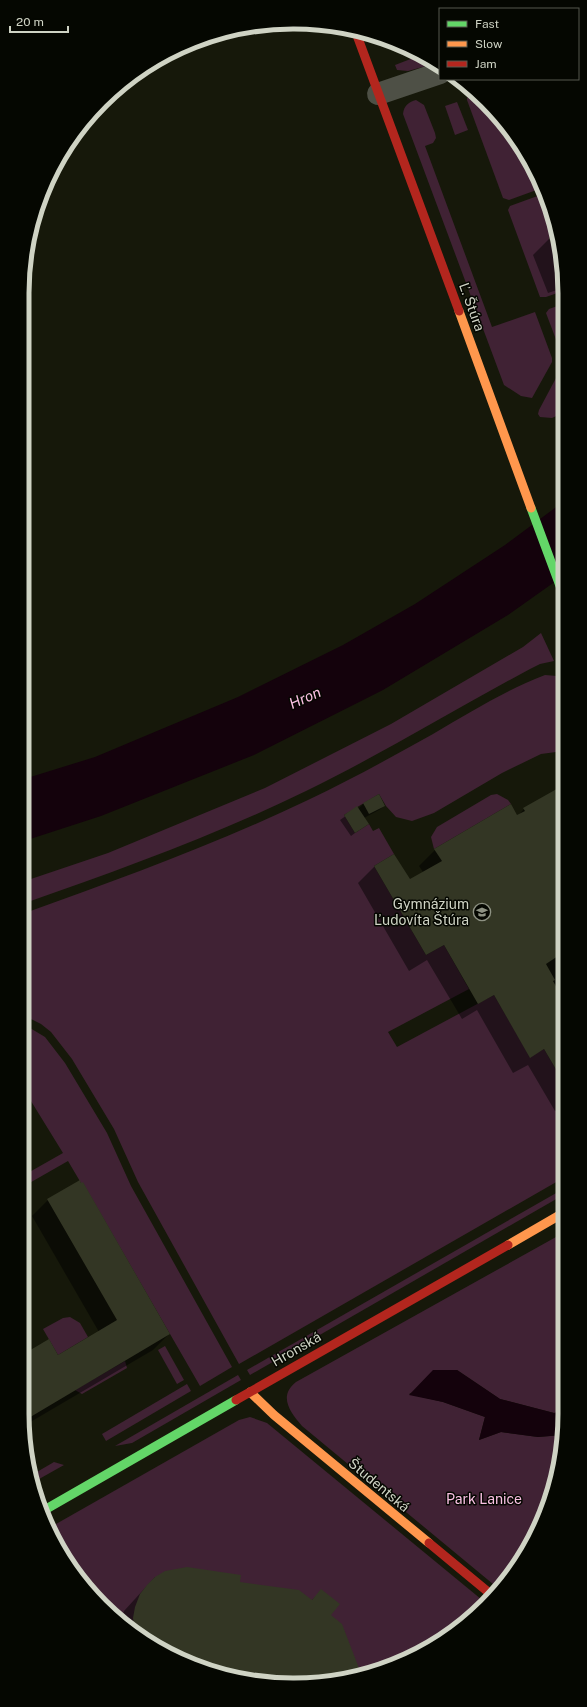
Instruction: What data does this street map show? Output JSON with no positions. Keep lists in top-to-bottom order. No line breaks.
{"streets":{"street":["Ľ. Štúra","Hronská","Študentská"]},"crossings":[["Hronská","Študentská"]],"water":["Hron"],"parks":["Park Lanice"],"places":{"school or university":["Gymnázium Ľudovíta Štúra"]},"legend":["Fast","Slow","Jam"],"scale_bar":"20 m"}
